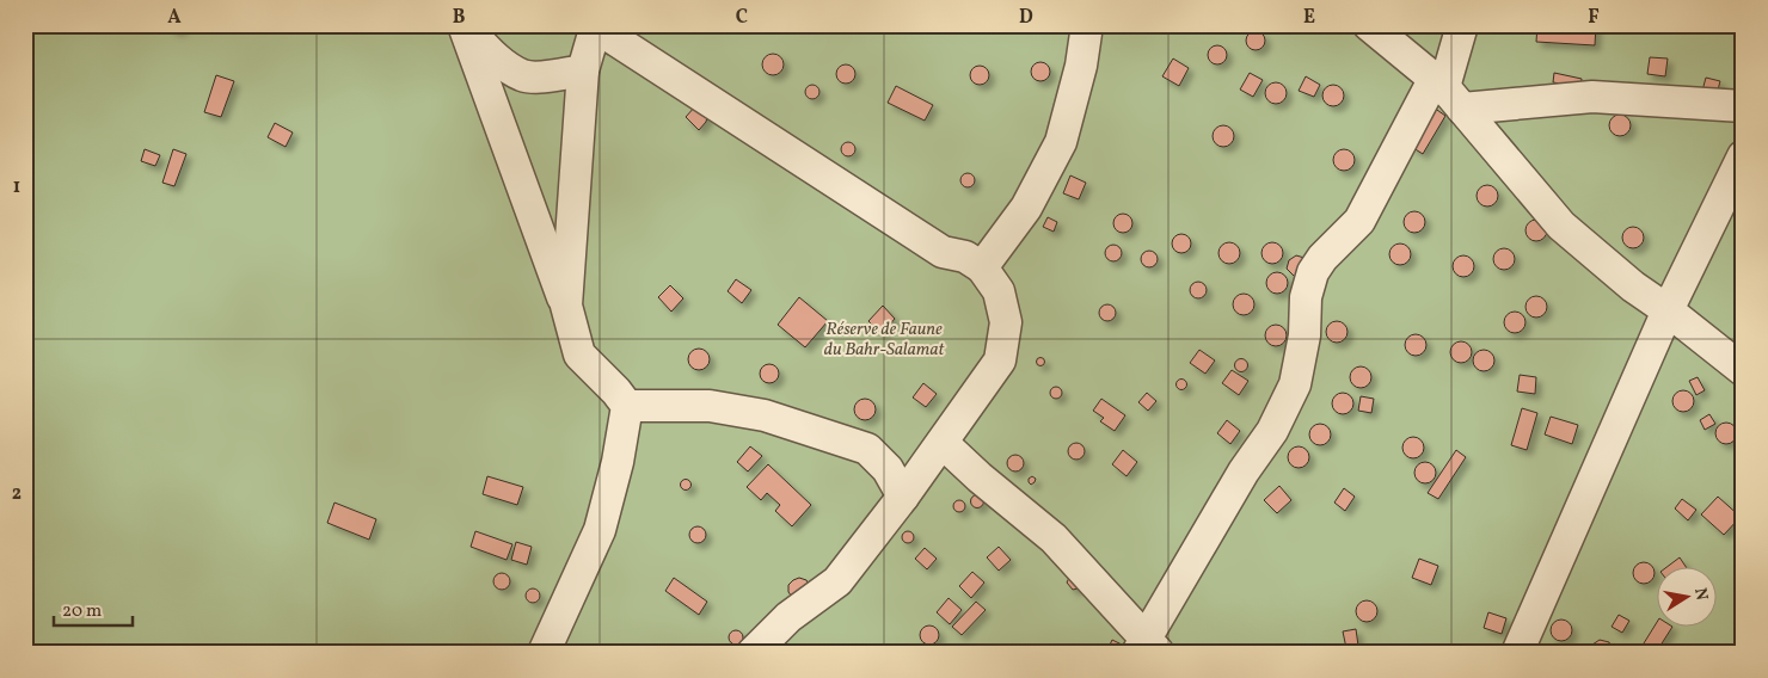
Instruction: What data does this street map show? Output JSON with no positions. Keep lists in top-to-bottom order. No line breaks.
{"parks":["Réserve de Faune du Bahr-Salamat"],"scale_bar":"20 m","north":"right","grid":{"columns":["A","B","C","D","E","F"],"rows":["1","2"]}}
